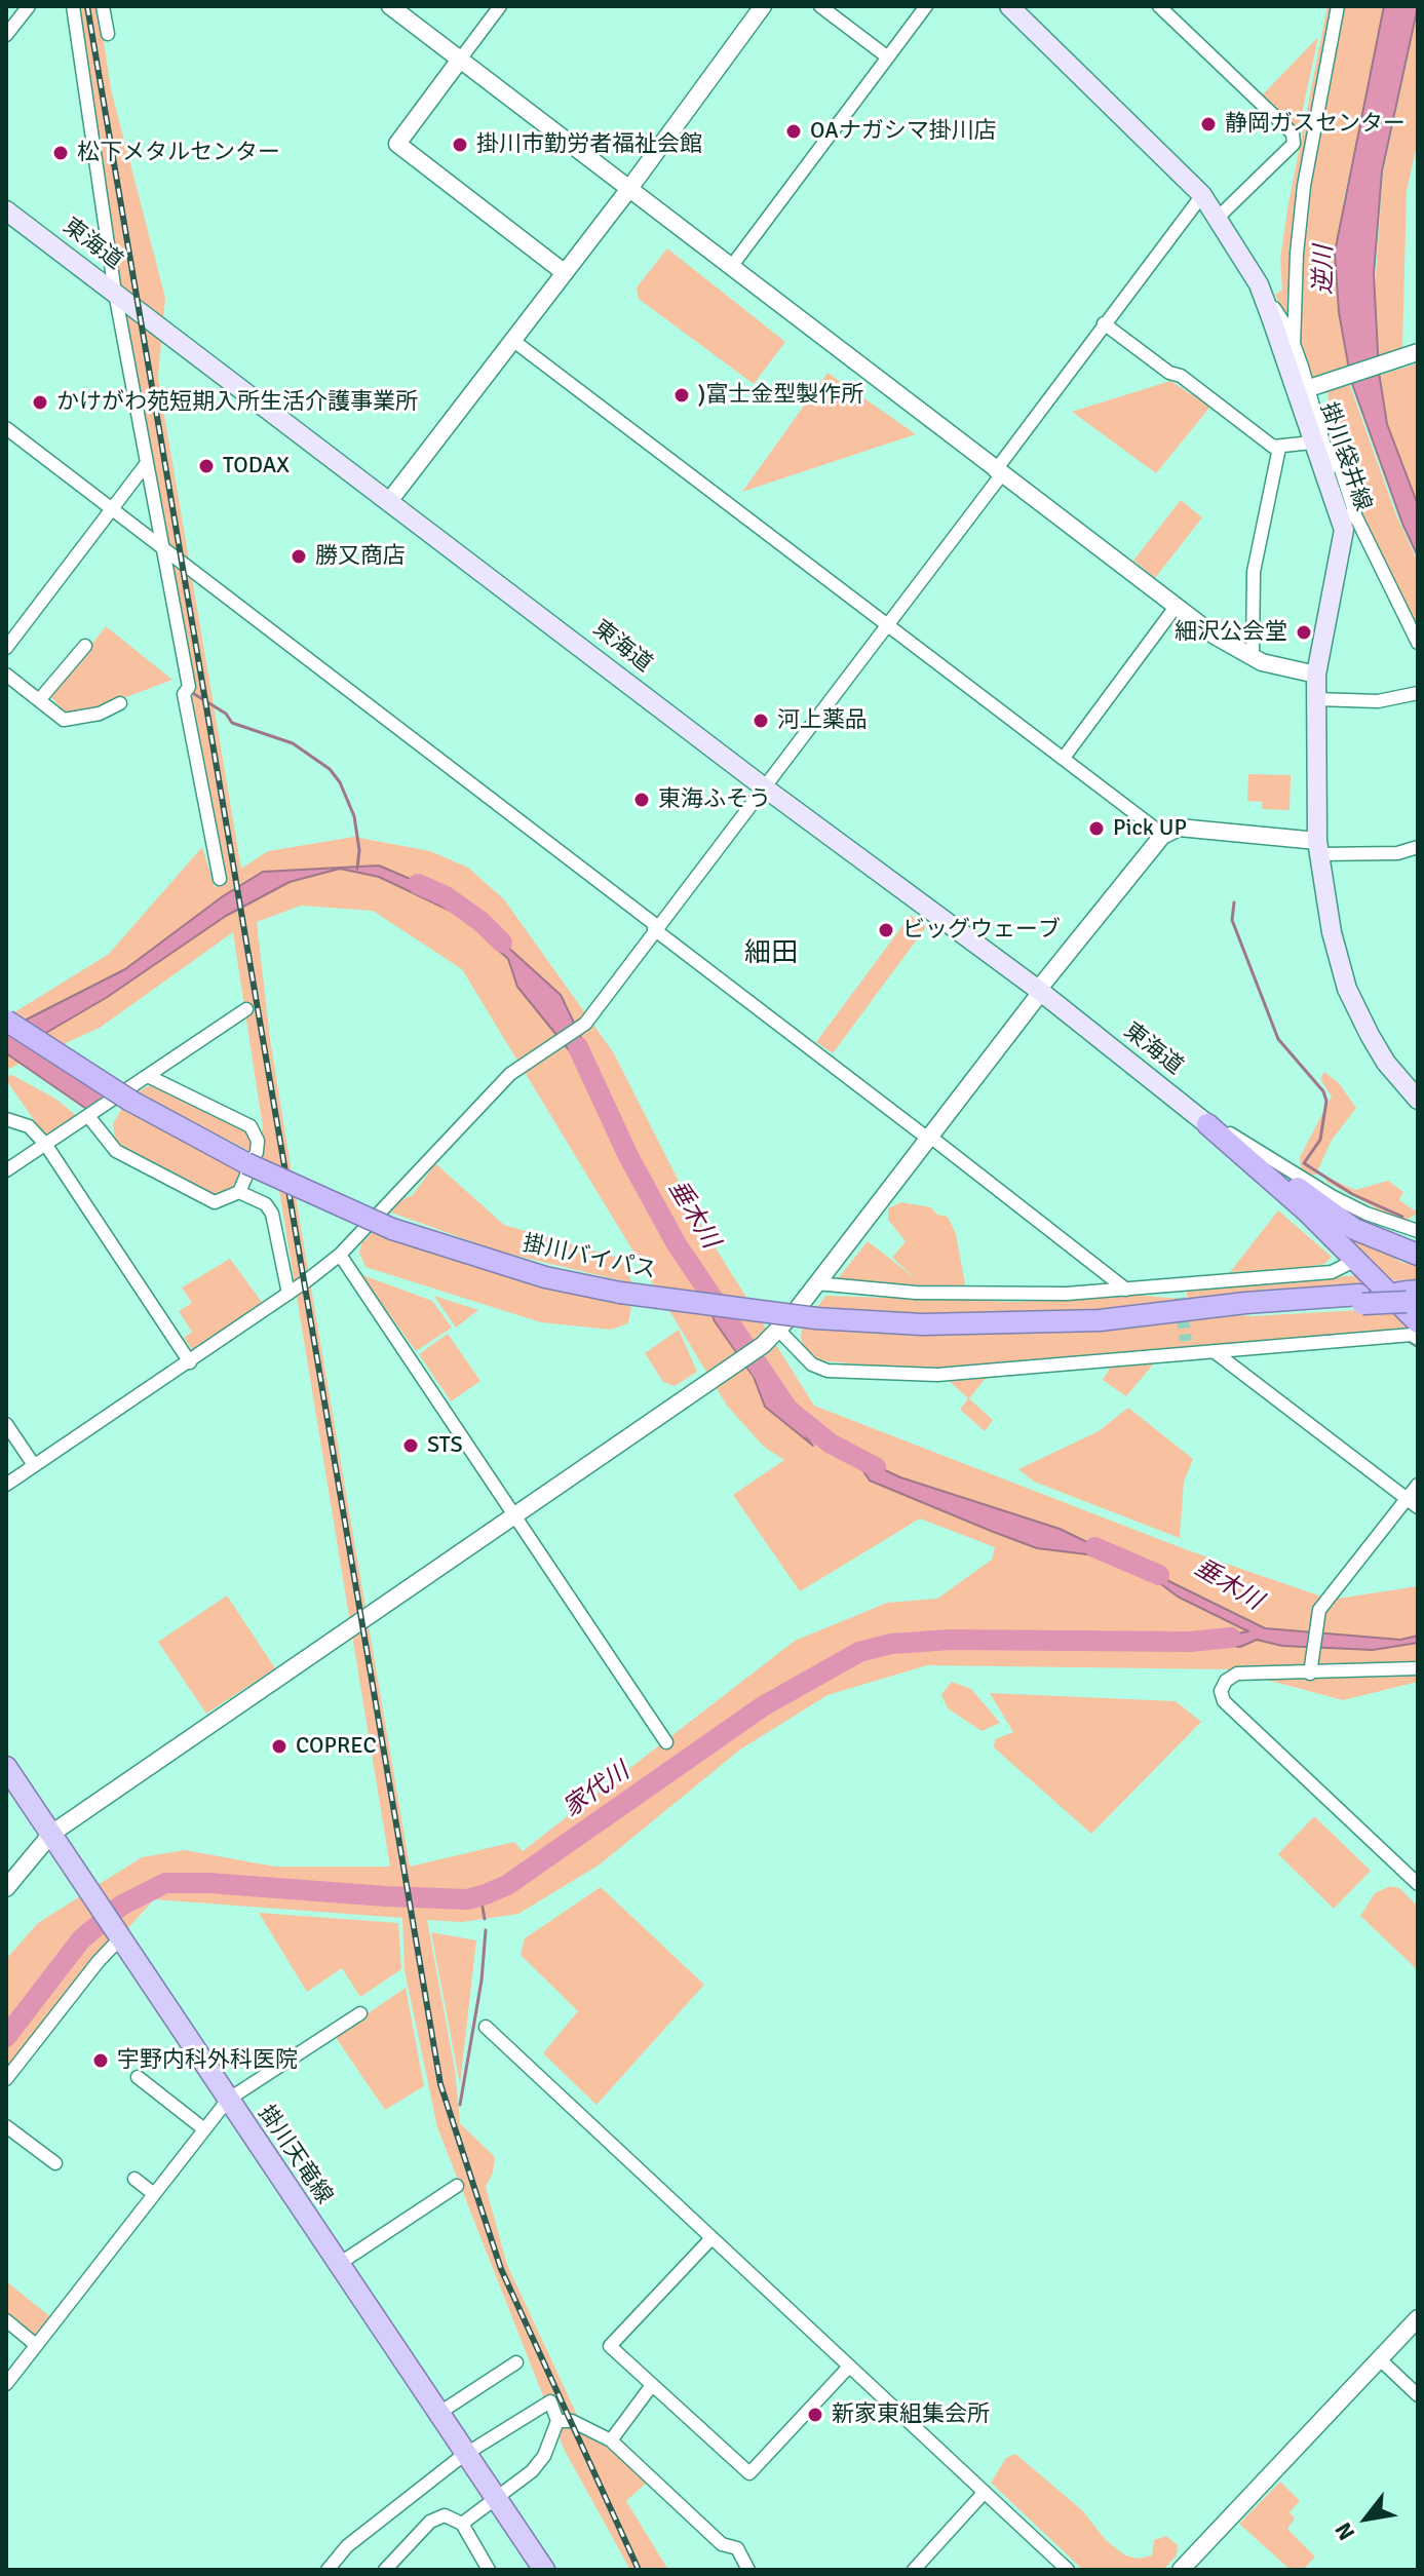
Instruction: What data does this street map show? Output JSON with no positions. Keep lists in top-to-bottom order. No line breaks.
{"streets":{"highway":["掛川バイパス"],"main road":["東海道","掛川袋井線","掛川天竜線"]},"districts":["細田"],"water":["逆川","垂木川","家代川"],"places":["静岡ガスセンター","OAナガシマ掛川店","掛川市勤労者福祉会館","松下メタルセンター",")富士金型製作所","かけがわ苑短期入所生活介護事業所","TODAX","勝又商店","細沢公会堂","河上薬品","東海ふそう","Pick UP","ビッグウェーブ","STS","COPREC","宇野内科外科医院","新家東組集会所"],"north":"bottom left"}
